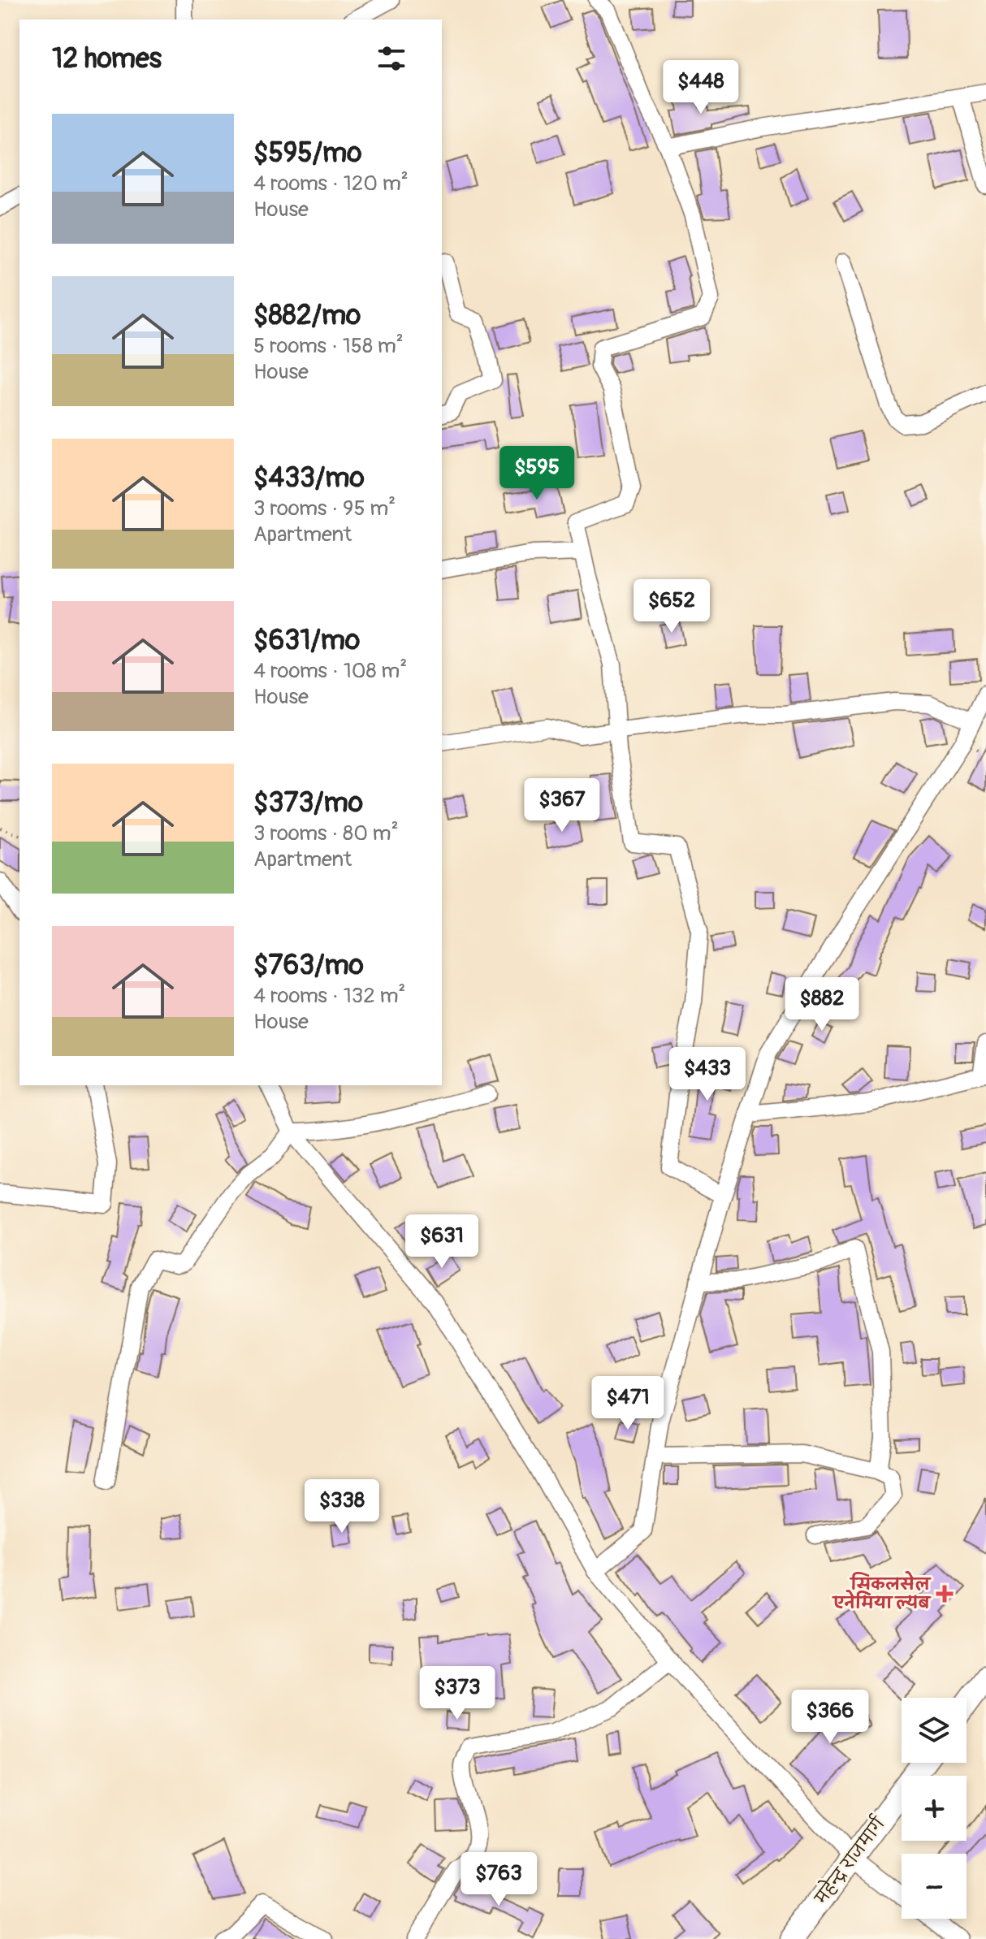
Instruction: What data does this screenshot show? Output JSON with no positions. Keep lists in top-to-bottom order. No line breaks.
{"streets":{"highway":["महेन्द्र राजमार्ग"]},"places":{"health":["सिकलसेल एनेमिया ल्यब"]},"page":{"heading":"12 homes","price":["$448","$595","$652","$367","$882","$433","$631","$471","$338","$373","$366","$763"],"list":[{"name":"$595/mo","note":"4 rooms · 120 m² · House"},{"name":"$882/mo","note":"5 rooms · 158 m² · House"},{"name":"$433/mo","note":"3 rooms · 95 m² · Apartment"},{"name":"$631/mo","note":"4 rooms · 108 m² · House"},{"name":"$373/mo","note":"3 rooms · 80 m² · Apartment"},{"name":"$763/mo","note":"4 rooms · 132 m² · House"}],"map_buttons":["+","−"]}}
